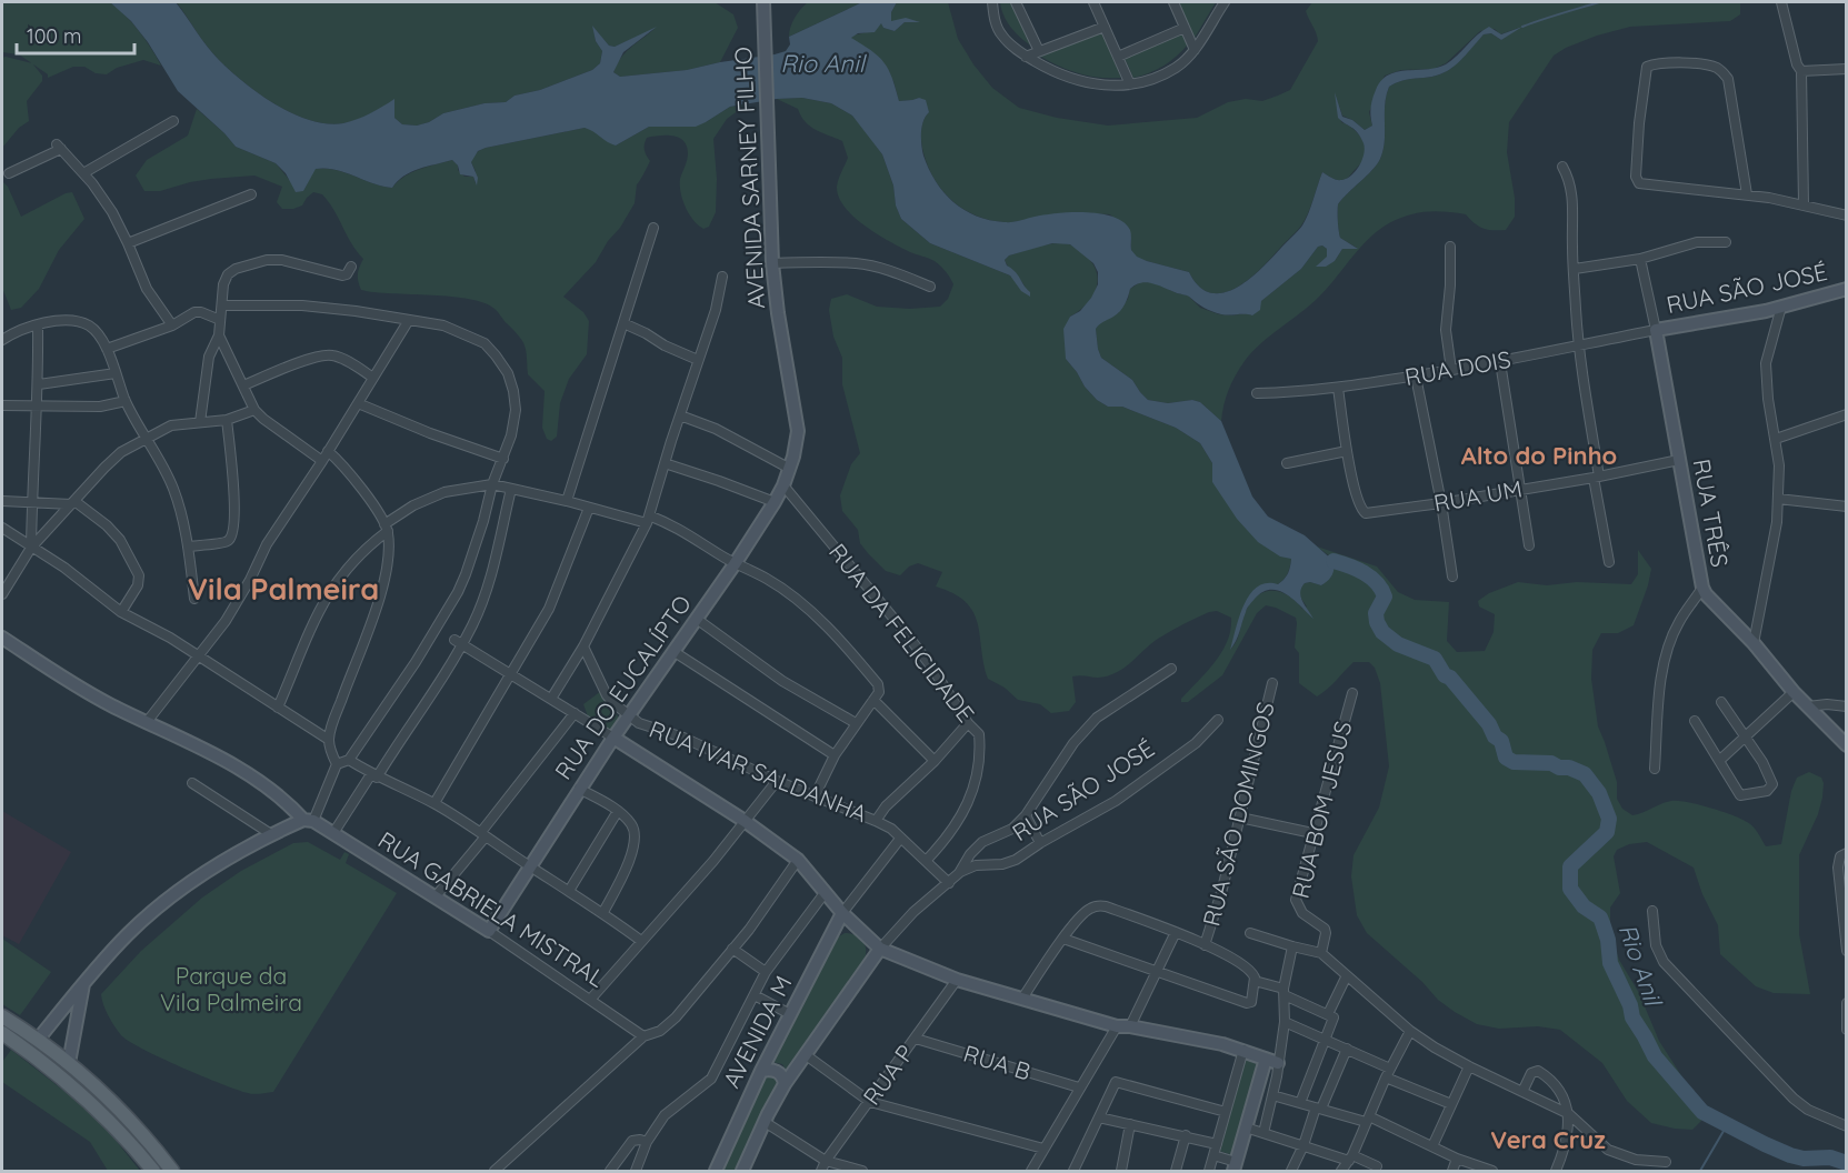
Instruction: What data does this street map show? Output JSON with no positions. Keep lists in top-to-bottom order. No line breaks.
{"streets":{"street":["AVENIDA SARNEY FILHO","RUA SÃO JOSÉ","RUA DOIS","RUA UM","RUA TRÊS","RUA DA FELICIDADE","RUA DO EUCALÍPTO","RUA IVAR SALDANHA","RUA BOM JESUS","RUA SÃO DOMINGOS","RUA GABRIELA MISTRAL","AVENIDA M","RUA B","RUA P"]},"crossings":[["AVENIDA SARNEY FILHO","RUA DO EUCALÍPTO"],["RUA SÃO JOSÉ","RUA DOIS"],["RUA SÃO JOSÉ","RUA TRÊS"],["RUA DOIS","RUA TRÊS"],["RUA UM","RUA TRÊS"],["RUA DA FELICIDADE","RUA DO EUCALÍPTO"],["RUA DA FELICIDADE","RUA IVAR SALDANHA"],["RUA DO EUCALÍPTO","RUA IVAR SALDANHA"],["RUA DO EUCALÍPTO","RUA GABRIELA MISTRAL"],["RUA B","RUA P"]],"districts":["Alto do Pinho","Vila Palmeira","Vera Cruz"],"water":["Rio Anil"],"parks":["Parque da Vila Palmeira"],"scale_bar":"100 m"}
